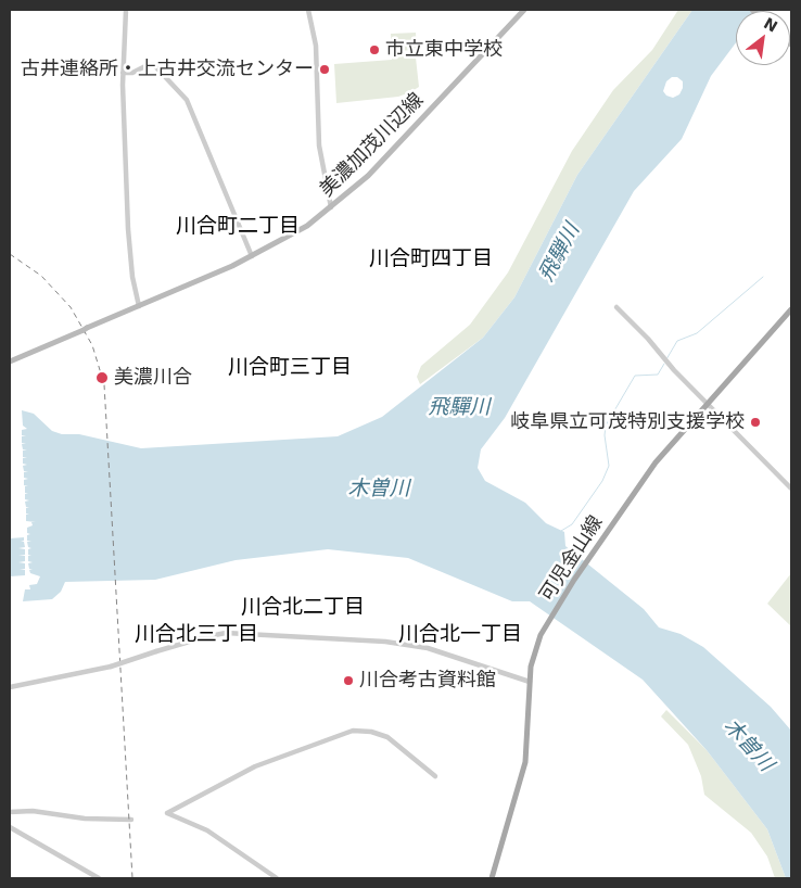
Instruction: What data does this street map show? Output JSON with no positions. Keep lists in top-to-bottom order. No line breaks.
{"streets":{"main road":["美濃加茂川辺線","可児金山線"]},"districts":["川合町二丁目","川合町四丁目","川合町三丁目","川合北二丁目","川合北三丁目","川合北一丁目"],"water":["飛騨川","飛驒川","木曽川"],"places":["市立東中学校","古井連絡所・上古井交流センター","美濃川合","岐阜県立可茂特別支援学校","川合考古資料館"],"north":"top right"}
